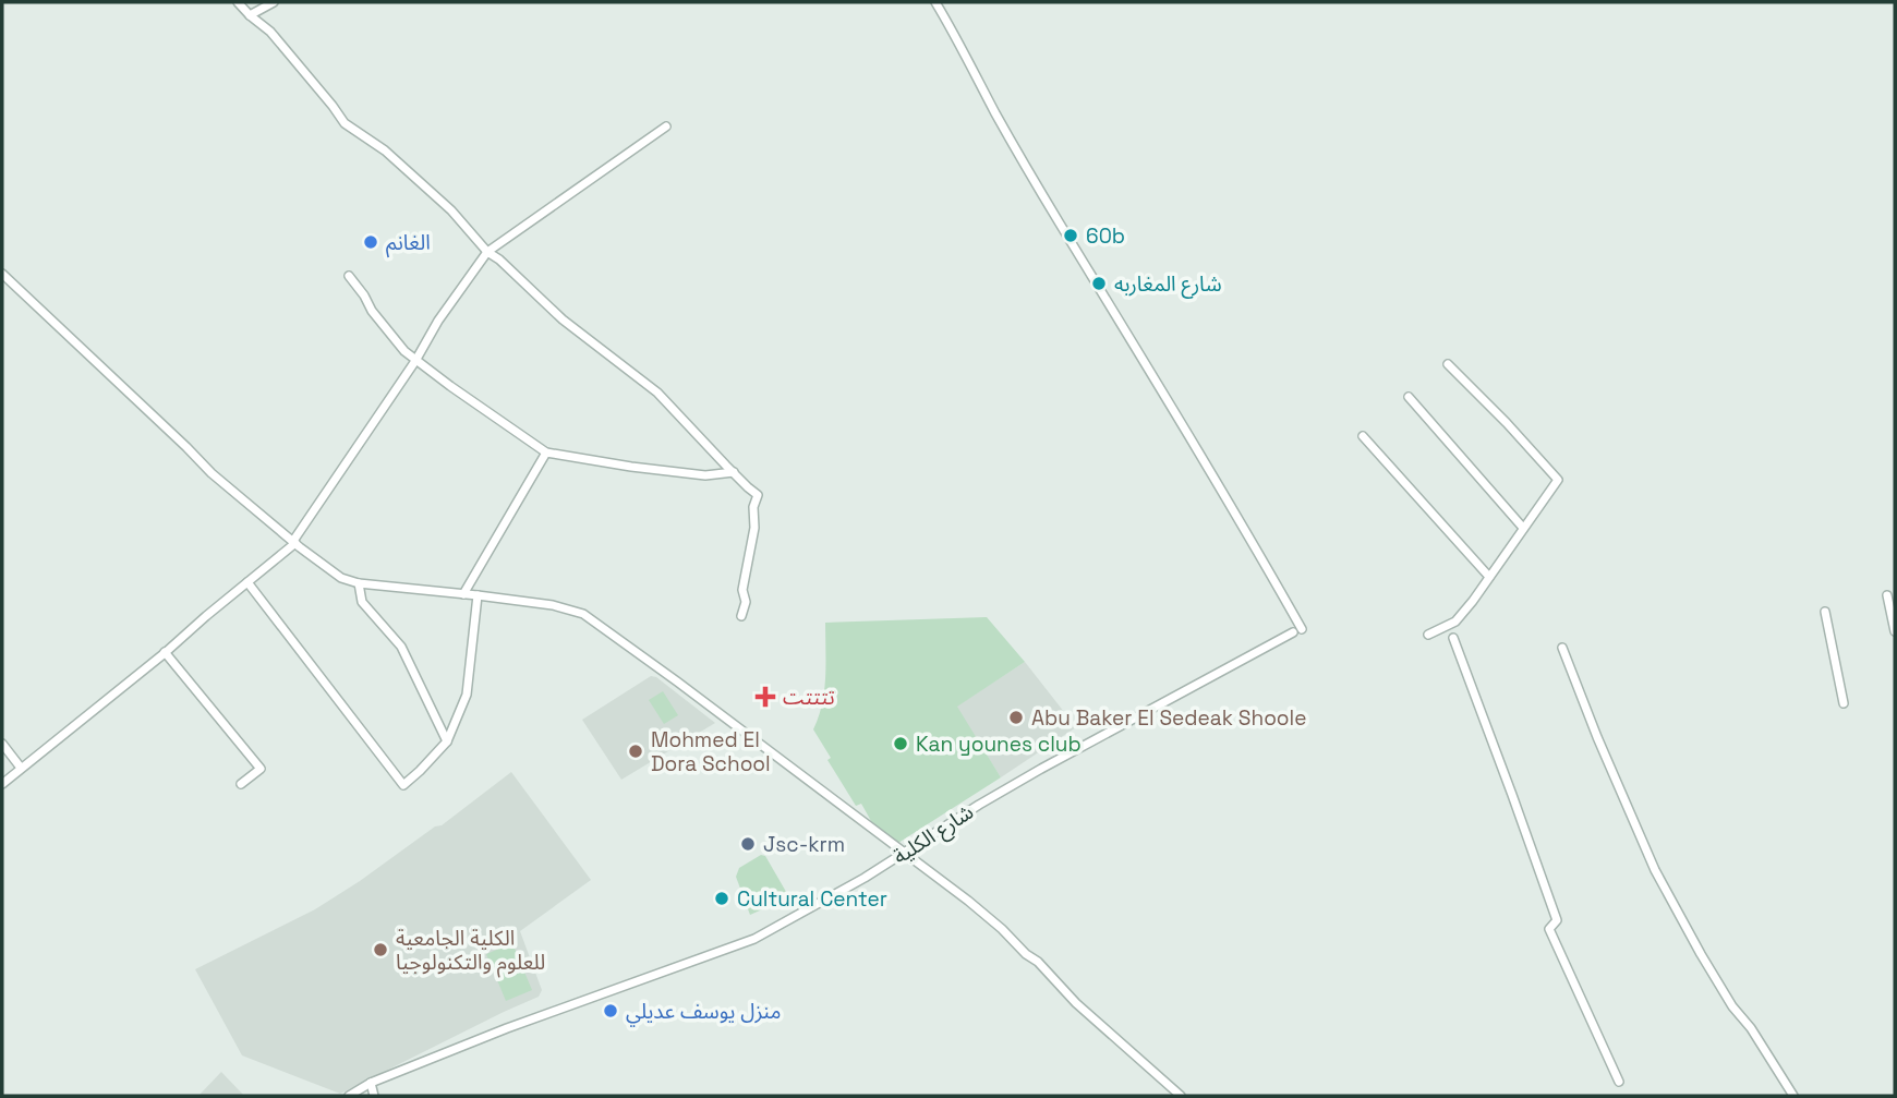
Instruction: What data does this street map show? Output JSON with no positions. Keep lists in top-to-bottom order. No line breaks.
{"streets":{"street":["شارع الكلية"]},"places":{"other":["60b","الغانم","شارع المغاربه","Abu Baker El Sedeak Shoole","Kan younes club","Mohmed El Dora School","Jsc-krm","Cultural Center","الكلية الجامعية للعلوم والتكنولوجيا","منزل يوسف عديلي"],"health":["تتتتت"]}}
